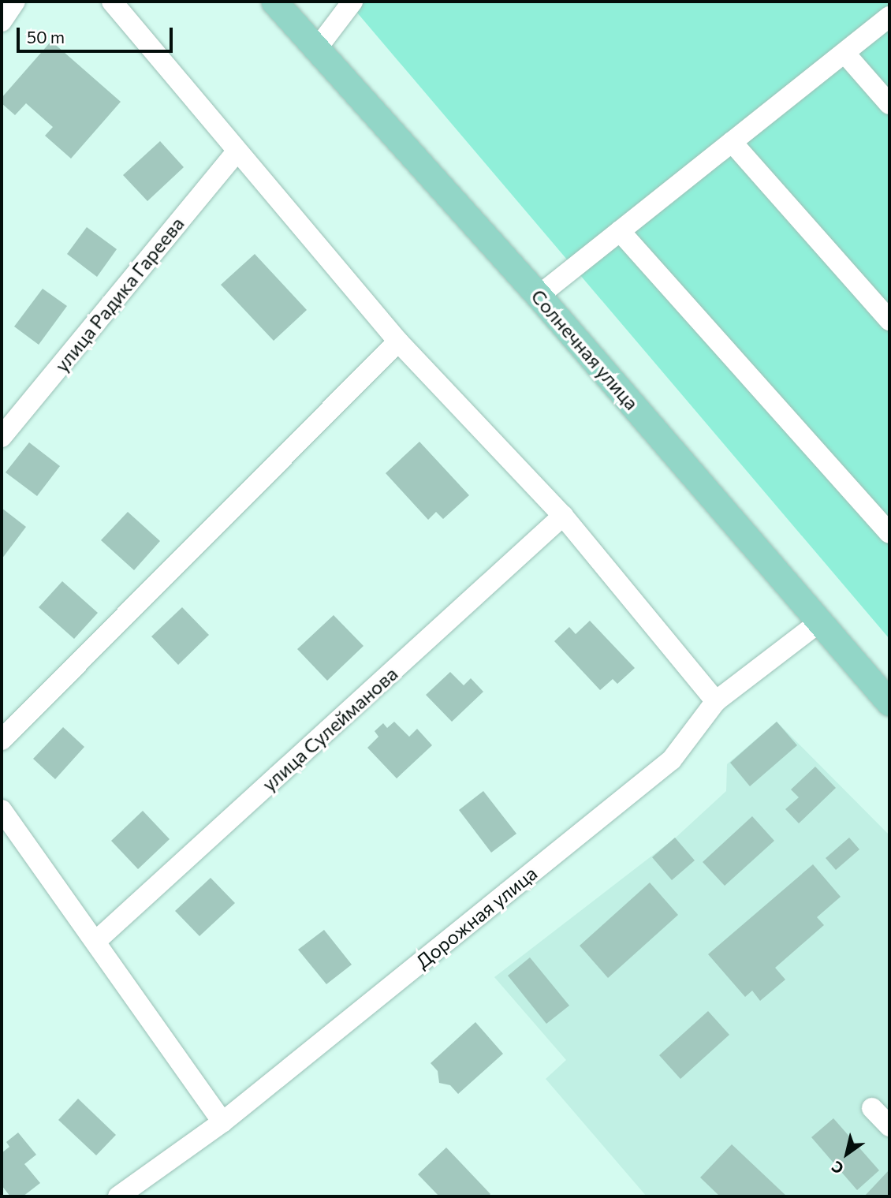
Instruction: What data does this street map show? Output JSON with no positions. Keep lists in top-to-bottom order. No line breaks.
{"streets":{"main road":["Солнечная улица"],"street":["улица Радика Гареева","улица Сулейманова","Дорожная улица"]},"crossings":[["Солнечная улица","Дорожная улица"]],"scale_bar":"50 m","north":"bottom left"}
